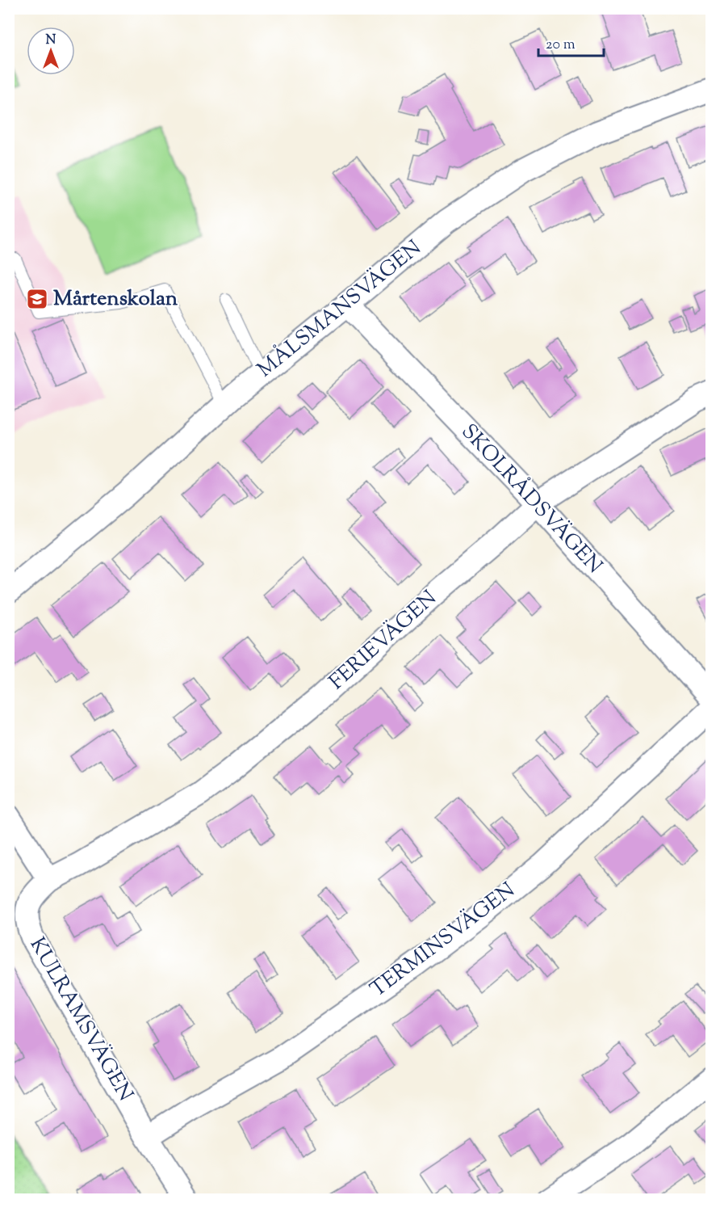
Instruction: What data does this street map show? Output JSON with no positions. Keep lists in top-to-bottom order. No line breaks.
{"streets":{"street":["MÅLSMANSVÄGEN","SKOLRÅDSVÄGEN","FERIEVÄGEN","TERMINSVÄGEN","KULRAMSVÄGEN"]},"crossings":[["MÅLSMANSVÄGEN","SKOLRÅDSVÄGEN"],["SKOLRÅDSVÄGEN","FERIEVÄGEN"],["FERIEVÄGEN","KULRAMSVÄGEN"],["TERMINSVÄGEN","KULRAMSVÄGEN"]],"places":{"school or university":["Mårtenskolan"]},"scale_bar":"20 m","north":"top"}
